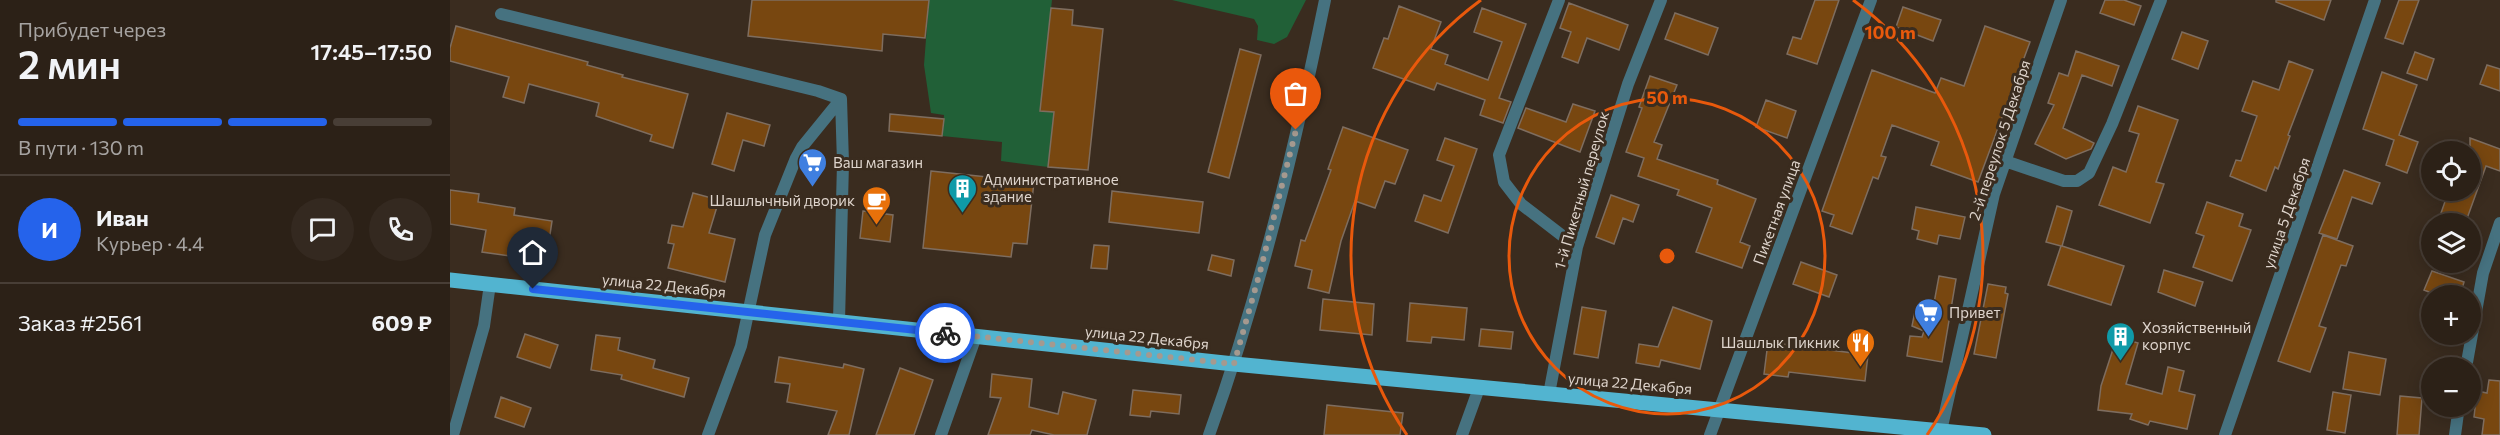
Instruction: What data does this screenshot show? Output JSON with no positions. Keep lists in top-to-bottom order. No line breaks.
{"streets":{"main road":["улица 22 Декабря"],"street":["2-й переулок 5 Декабря","1-й Пикетный переулок","Пикетная улица","улица 5 Декабря"]},"crossings":[["2-й переулок 5 Декабря","улица 22 Декабря"],["1-й Пикетный переулок","улица 22 Декабря"],["Пикетная улица","улица 22 Декабря"]],"places":{"supermarket":["Ваш магазин","Привет"],"building":["Административное здание","Хозяйственный корпус"],"cafe":["Шашлычный дворик"],"restaurant":["Шашлык Пикник"]},"page":{"heading":["2 мин","Прибудет через","17:45–17:50"],"panel":["Иван","Курьер · 4.4","Заказ #2561","609 ₽"],"bar":"В пути · 130 m","map_buttons":["+","−"],"round":"И"},"rings":["100 m","50 m"]}
